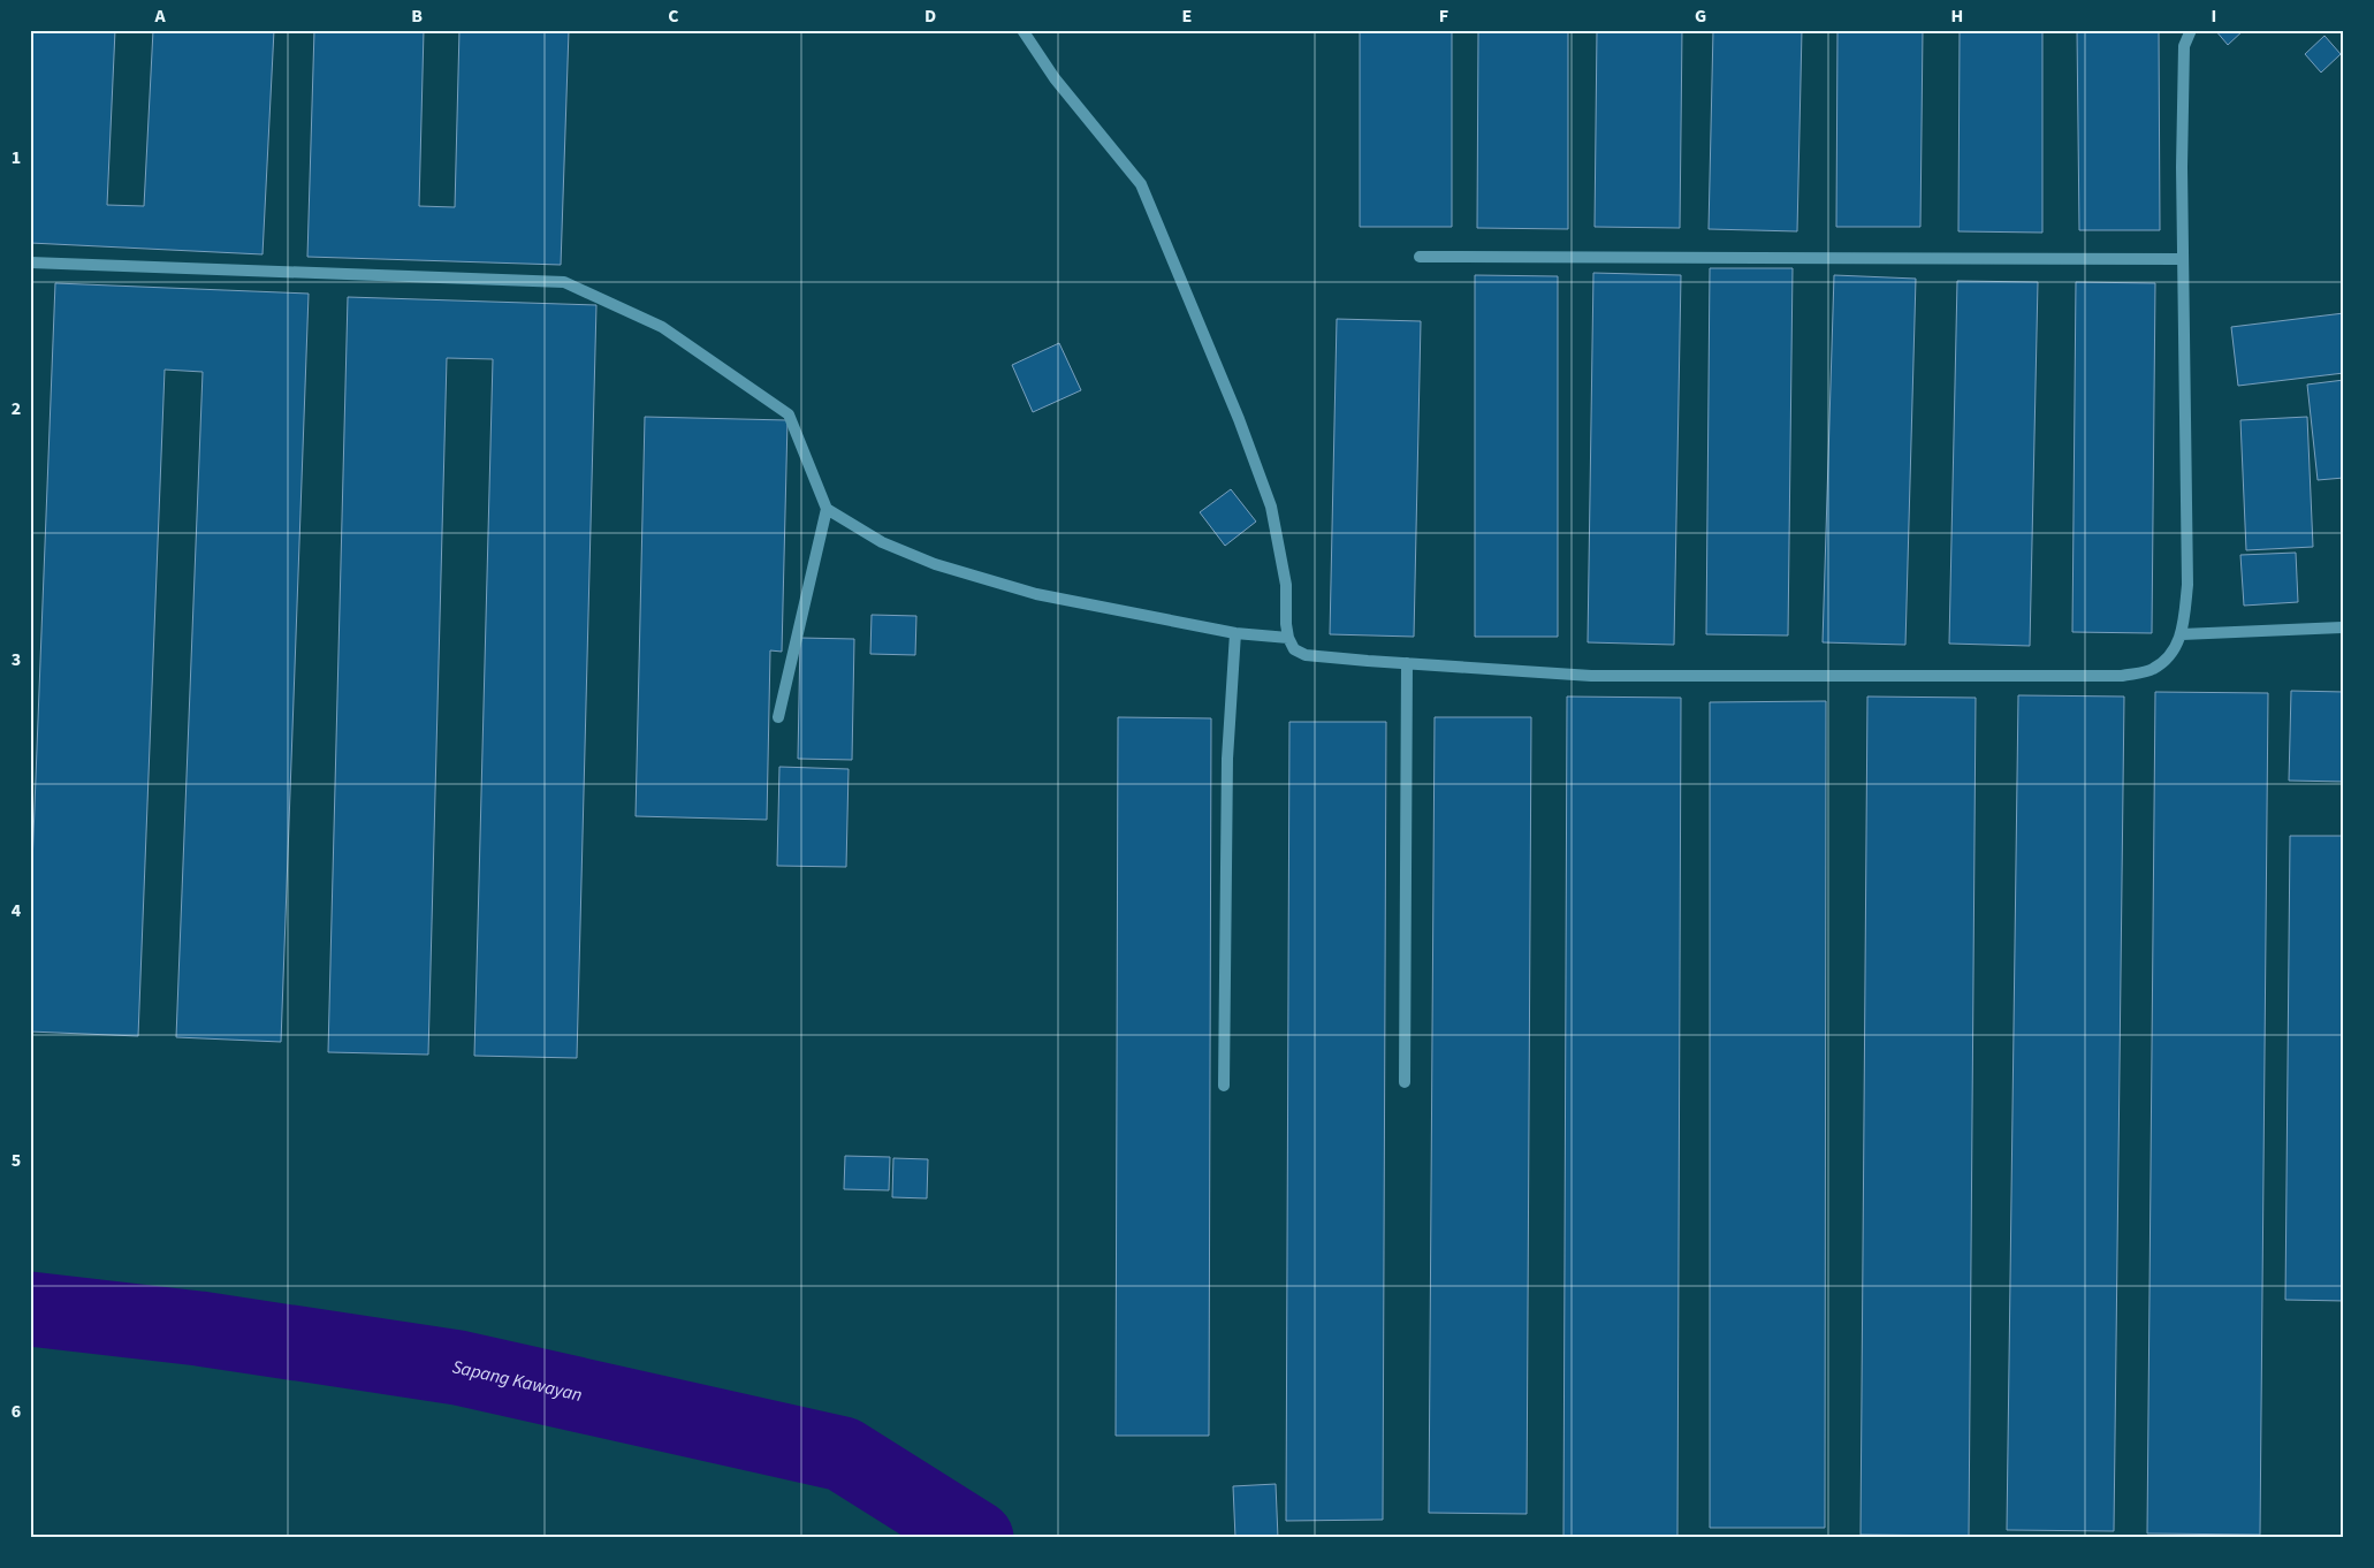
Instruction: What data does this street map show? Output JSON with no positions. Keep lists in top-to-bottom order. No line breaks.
{"water":["Sapang Kawayan"],"grid":{"columns":["A","B","C","D","E","F","G","H","I"],"rows":["1","2","3","4","5","6"]}}
